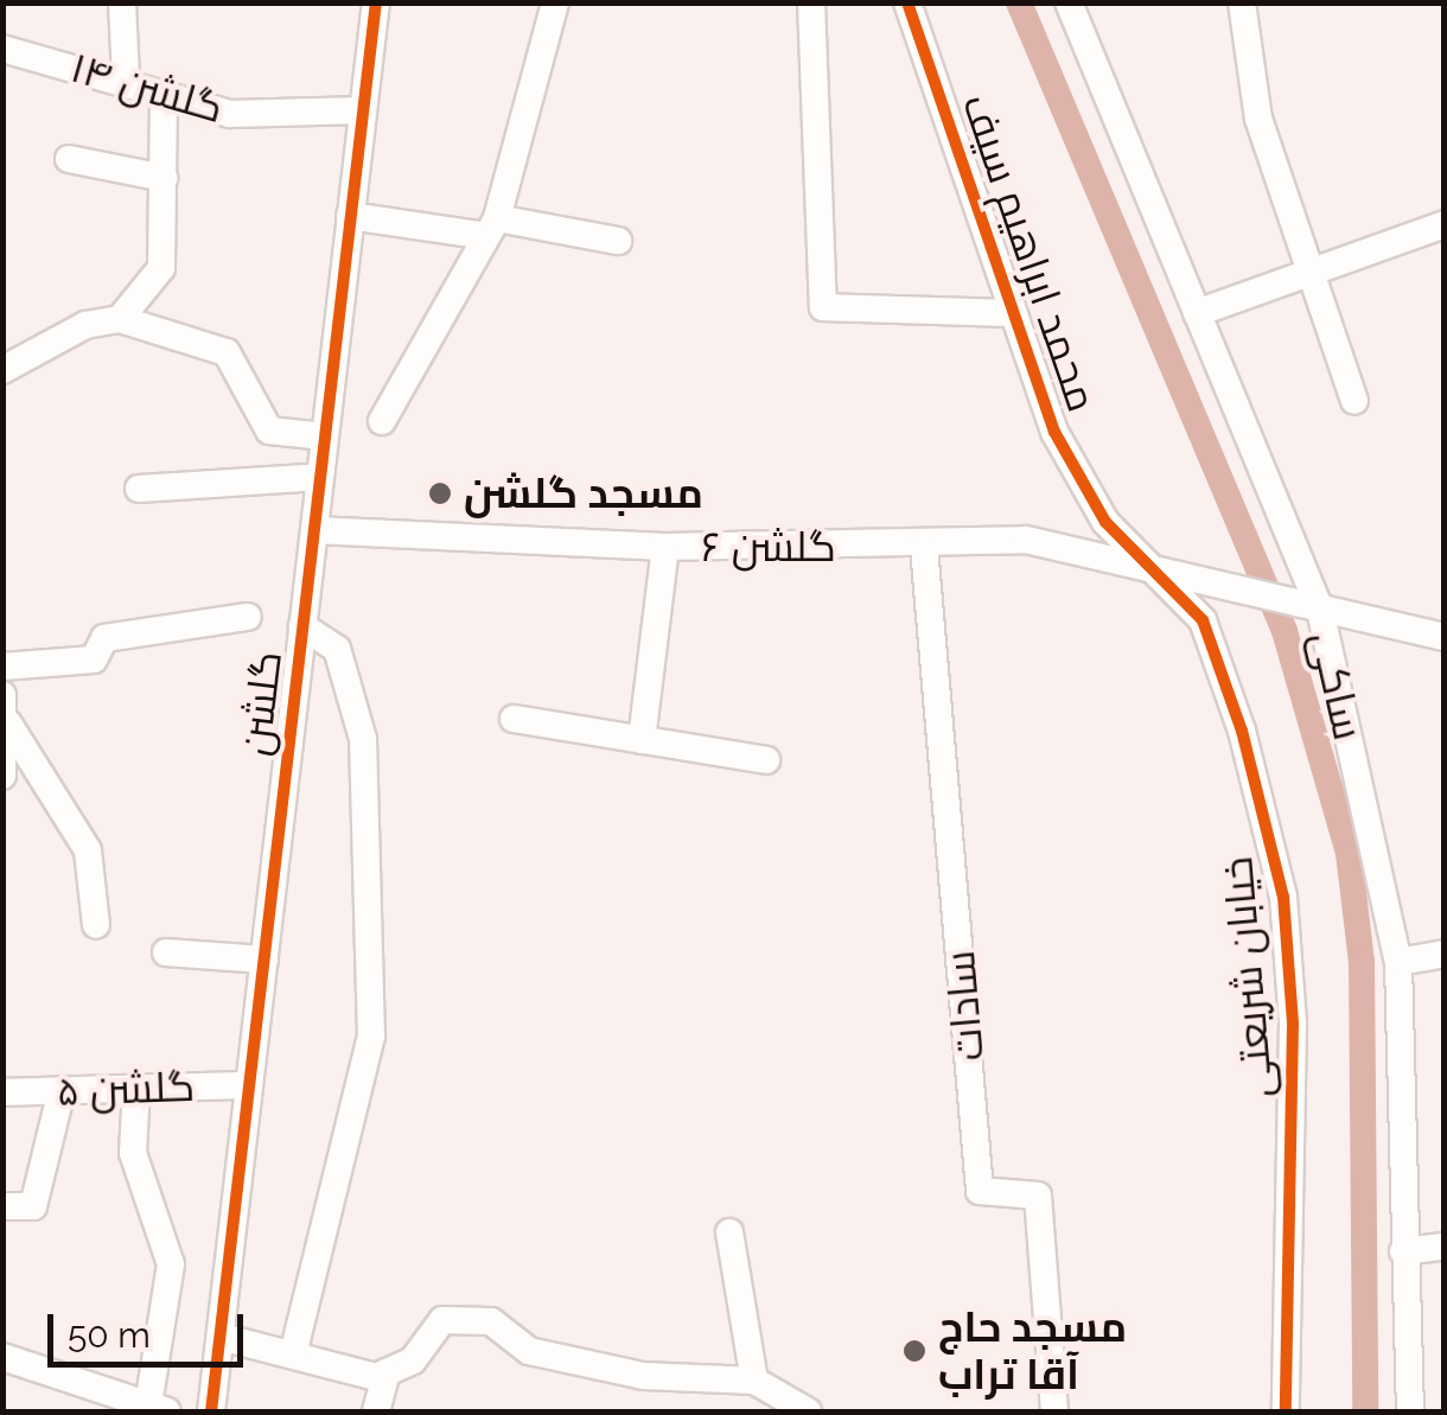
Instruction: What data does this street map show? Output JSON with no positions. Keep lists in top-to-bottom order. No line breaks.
{"streets":{"street":["گلشن ۱۴","محمد ابراهیم سیف","گلشن ۶","ساکی","گلشن","خیابان شریعتی","سادات","گلشن ۵"]},"crossings":[["گلشن ۱۴","گلشن"],["محمد ابراهیم سیف","گلشن ۶"],["محمد ابراهیم سیف","خیابان شریعتی"],["گلشن ۶","ساکی"],["گلشن ۶","گلشن"],["گلشن ۶","خیابان شریعتی"],["گلشن ۶","سادات"],["گلشن","گلشن ۵"]],"places":["مسجد گلشن","مسجد حاج آقا تراب"],"scale_bar":"50 m"}
